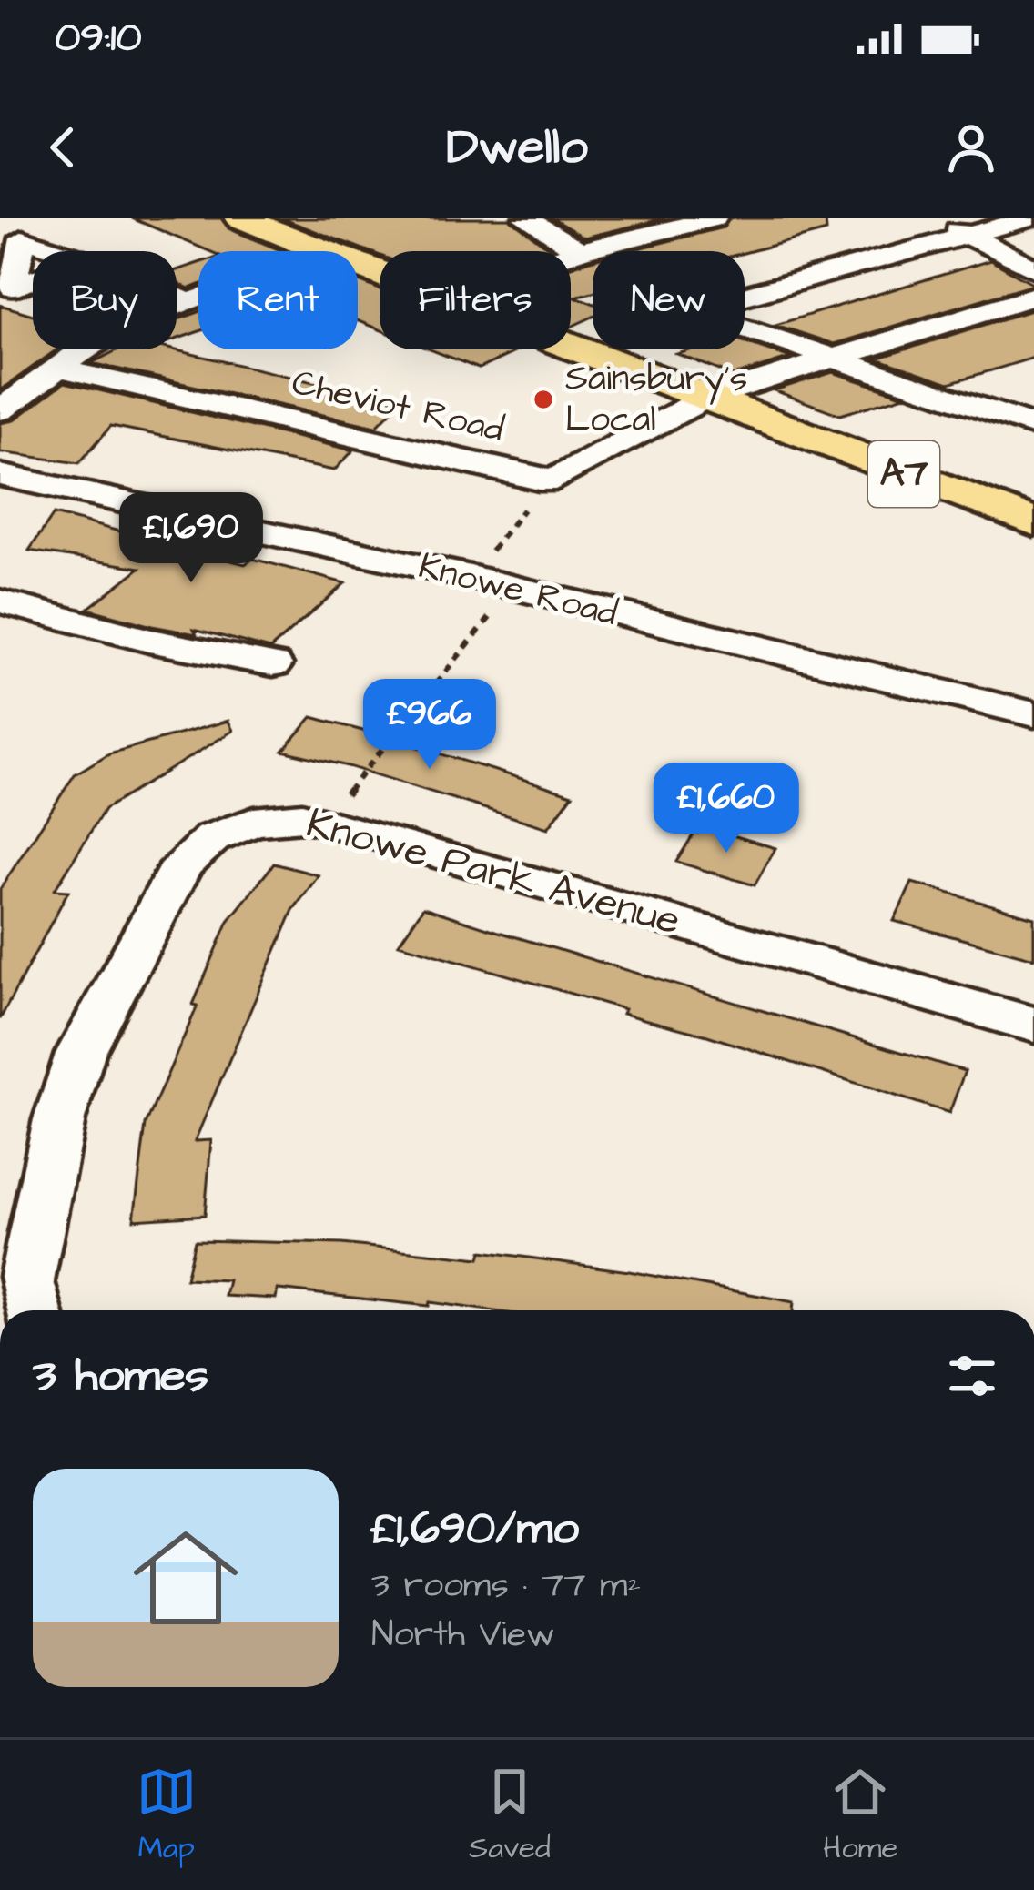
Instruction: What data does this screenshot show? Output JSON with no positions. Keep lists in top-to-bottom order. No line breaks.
{"streets":{"main road":["A7"],"street":["Cheviot Road","Knowe Road","Knowe Park Avenue"]},"crossings":[["Cheviot Road","A7"]],"places":["Sainsbury's Local"],"page":{"status":"09:10","header":"Dwello","chip":["Buy","Rent","Filters","New"],"price":["£1,690","£966","£1,660"],"heading":"3 homes","list":[{"name":"£1,690/mo","note":"3 rooms · 77 m² · North View"}],"tabs":["Map","Saved","Home"]}}
